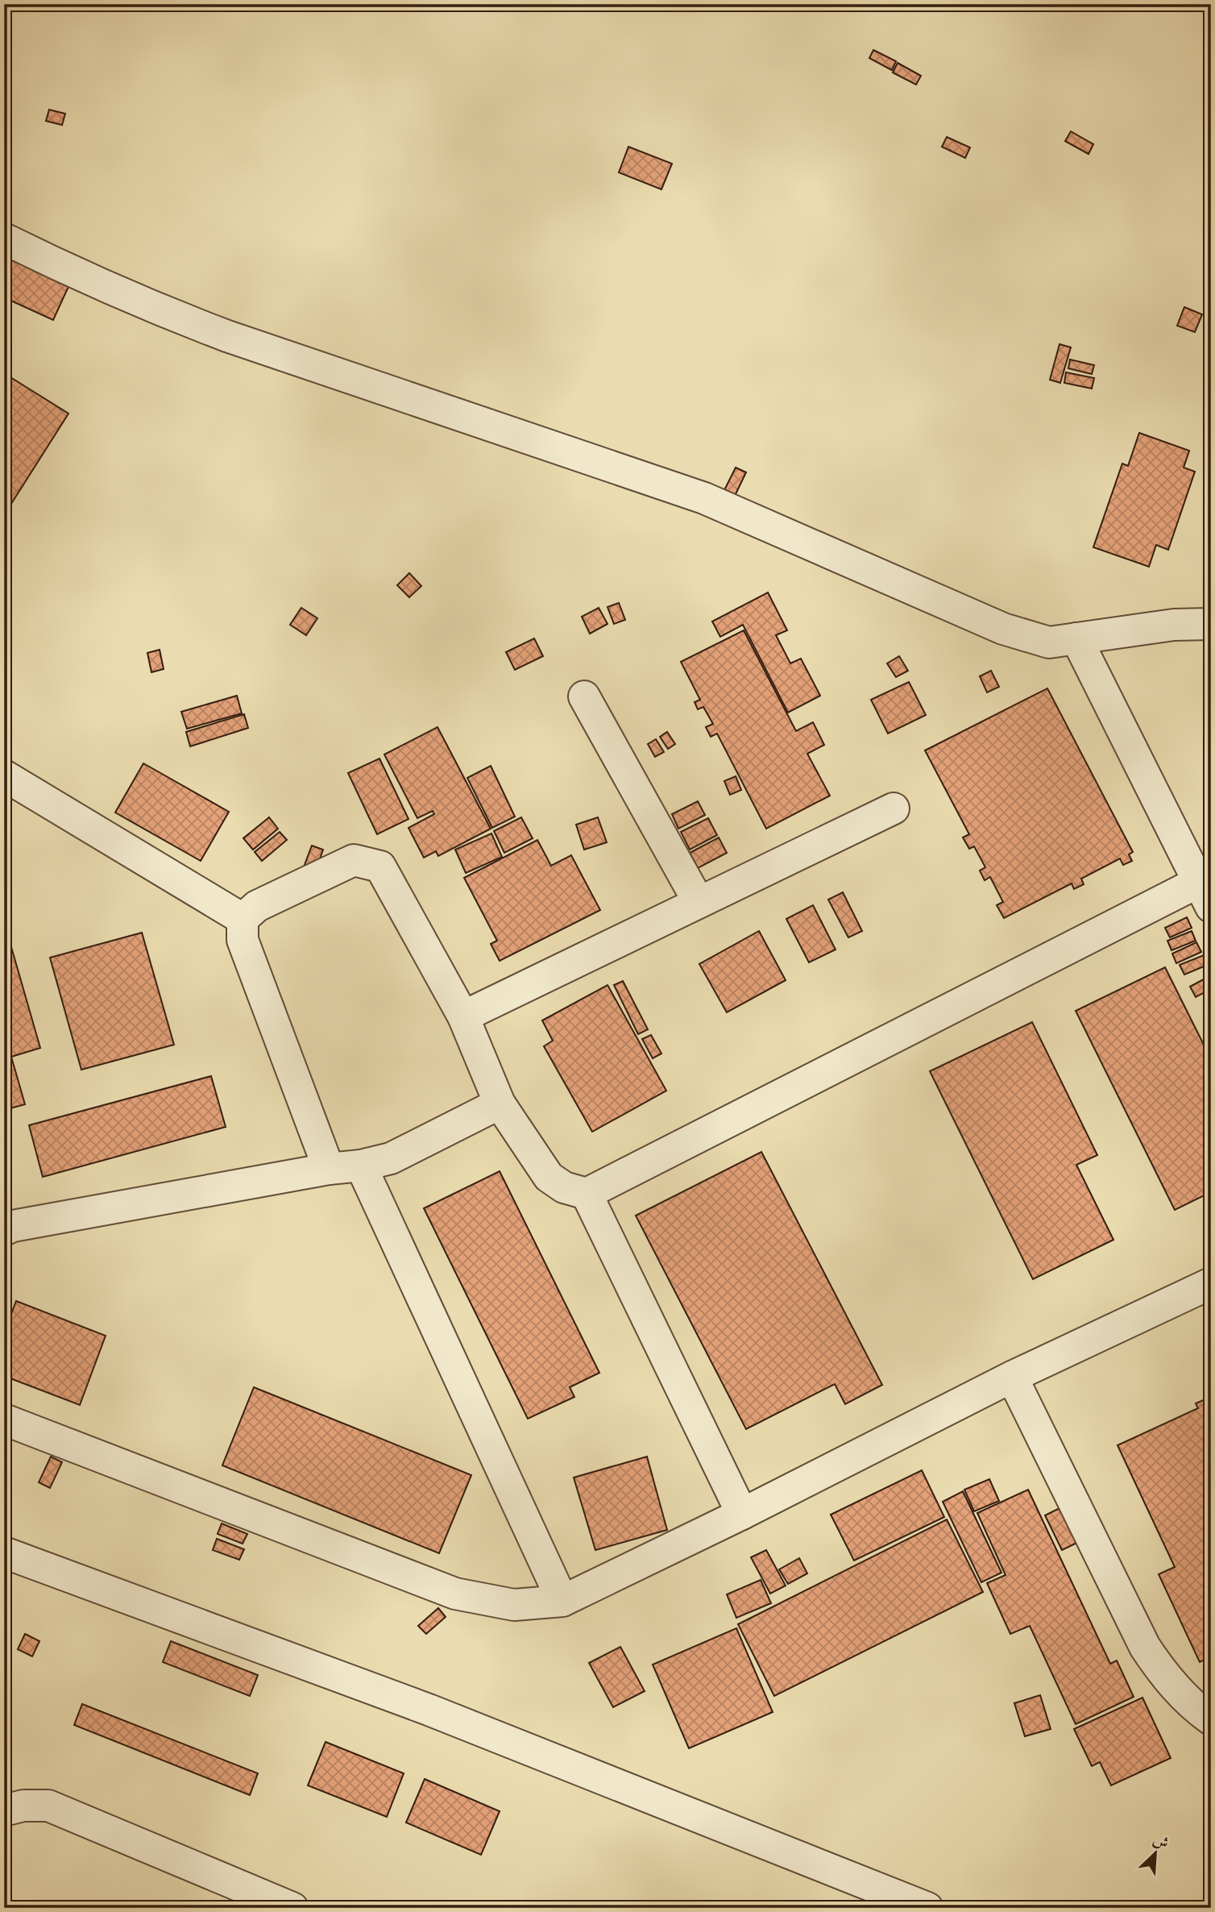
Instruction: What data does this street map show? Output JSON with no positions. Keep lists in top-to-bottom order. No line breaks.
{"north":"top right"}
